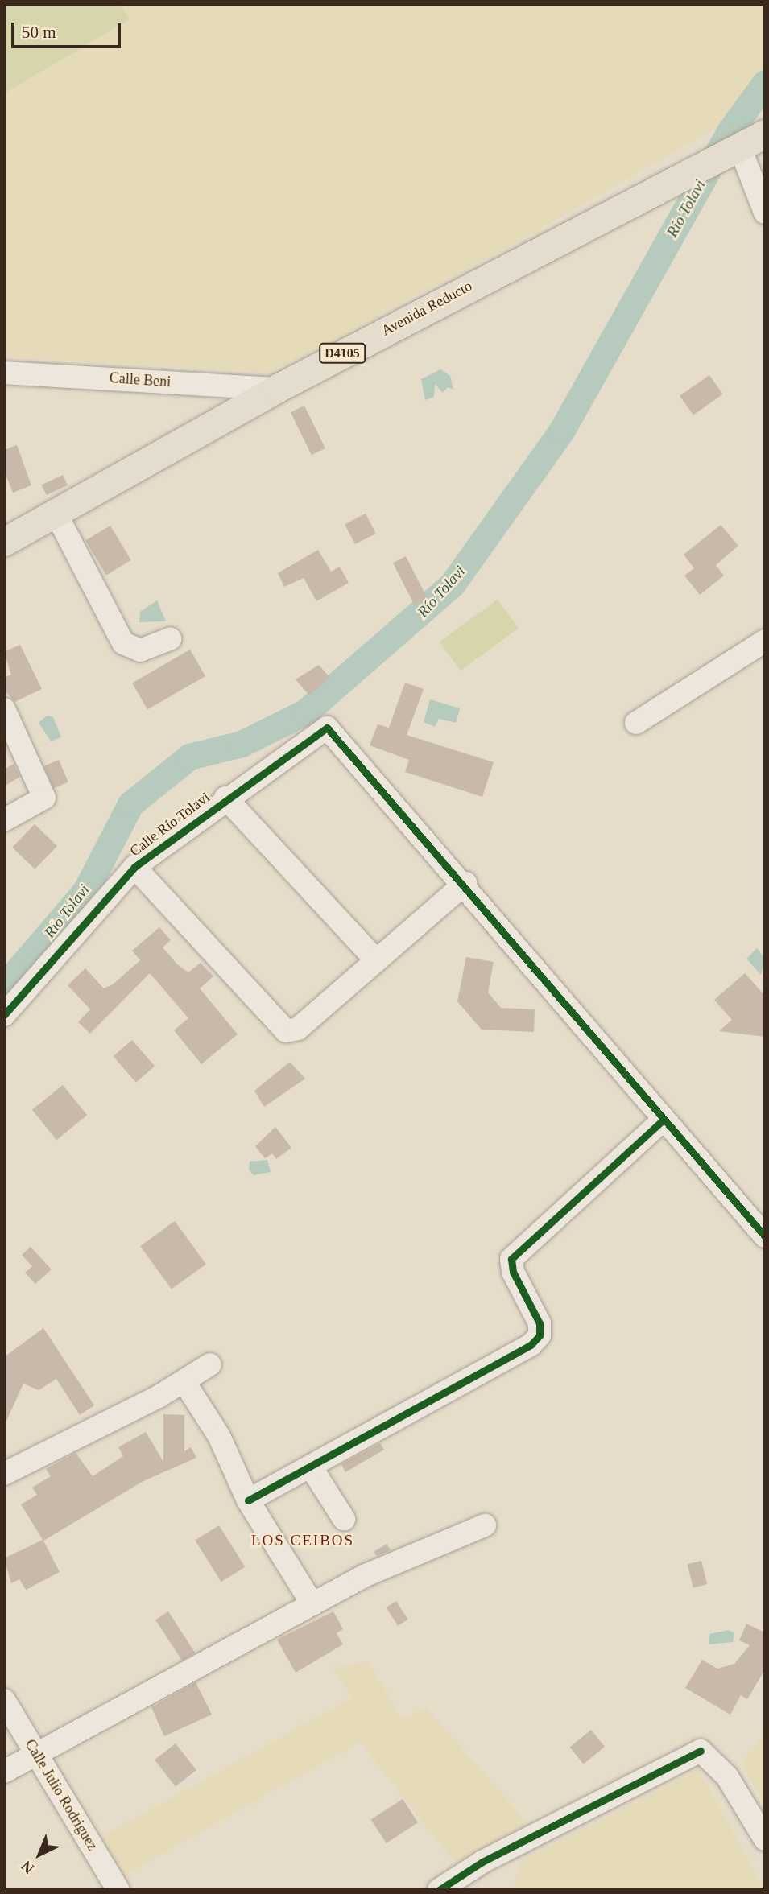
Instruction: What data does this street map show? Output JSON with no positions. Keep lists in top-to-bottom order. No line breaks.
{"streets":{"main road":["Avenida Reducto","D4105"],"street":["Calle Beni","Calle Río Tolavi","Calle Julio Rodriguez"]},"crossings":[["Avenida Reducto","Calle Beni"]],"districts":["LOS CEIBOS"],"water":["Río Tolavi"],"scale_bar":"50 m","north":"bottom left"}
